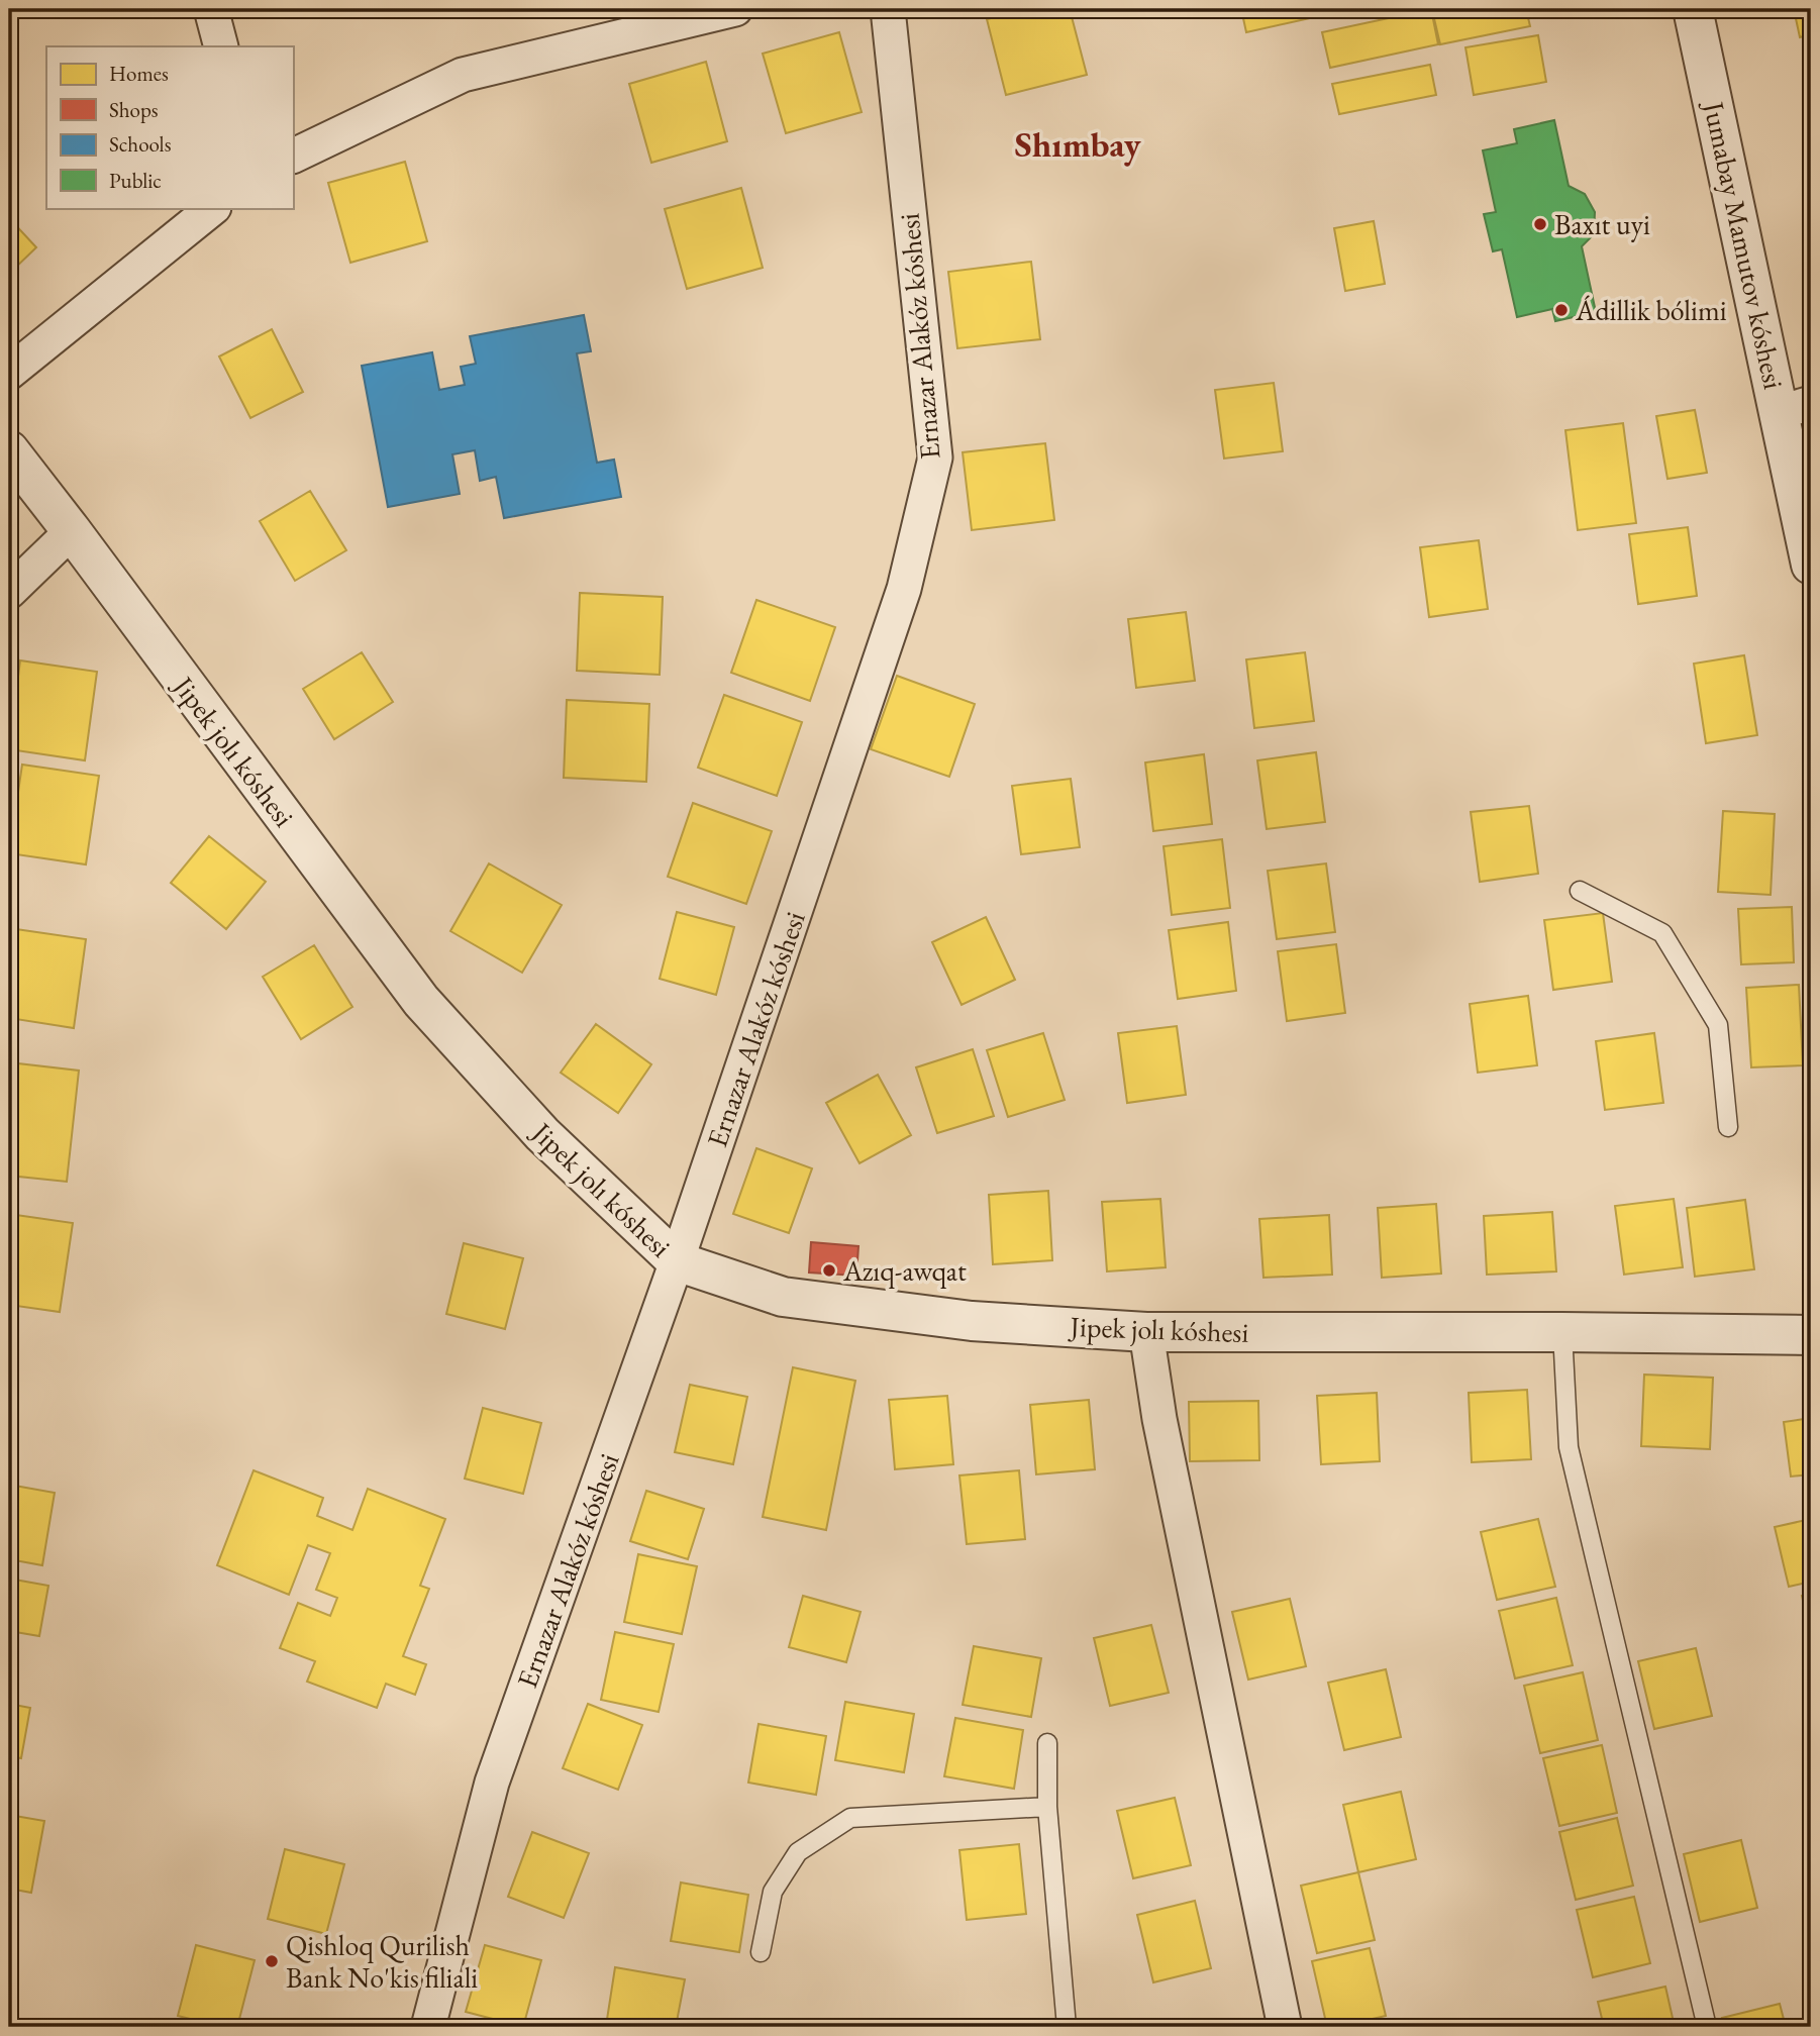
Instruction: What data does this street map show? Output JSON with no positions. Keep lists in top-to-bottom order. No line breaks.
{"streets":{"street":["Jumabay Mamutov kóshesi","Ernazar Alakóz kóshesi","Jipek jolı kóshesi"]},"crossings":[["Ernazar Alakóz kóshesi","Jipek jolı kóshesi"]],"districts":["Shımbay"],"places":["Baxıt uyi","Ádillik bólimi","Azıq-awqat","Qishloq Qurilish Bank No'kis filiali"],"legend":["Homes","Shops","Schools","Public"]}
